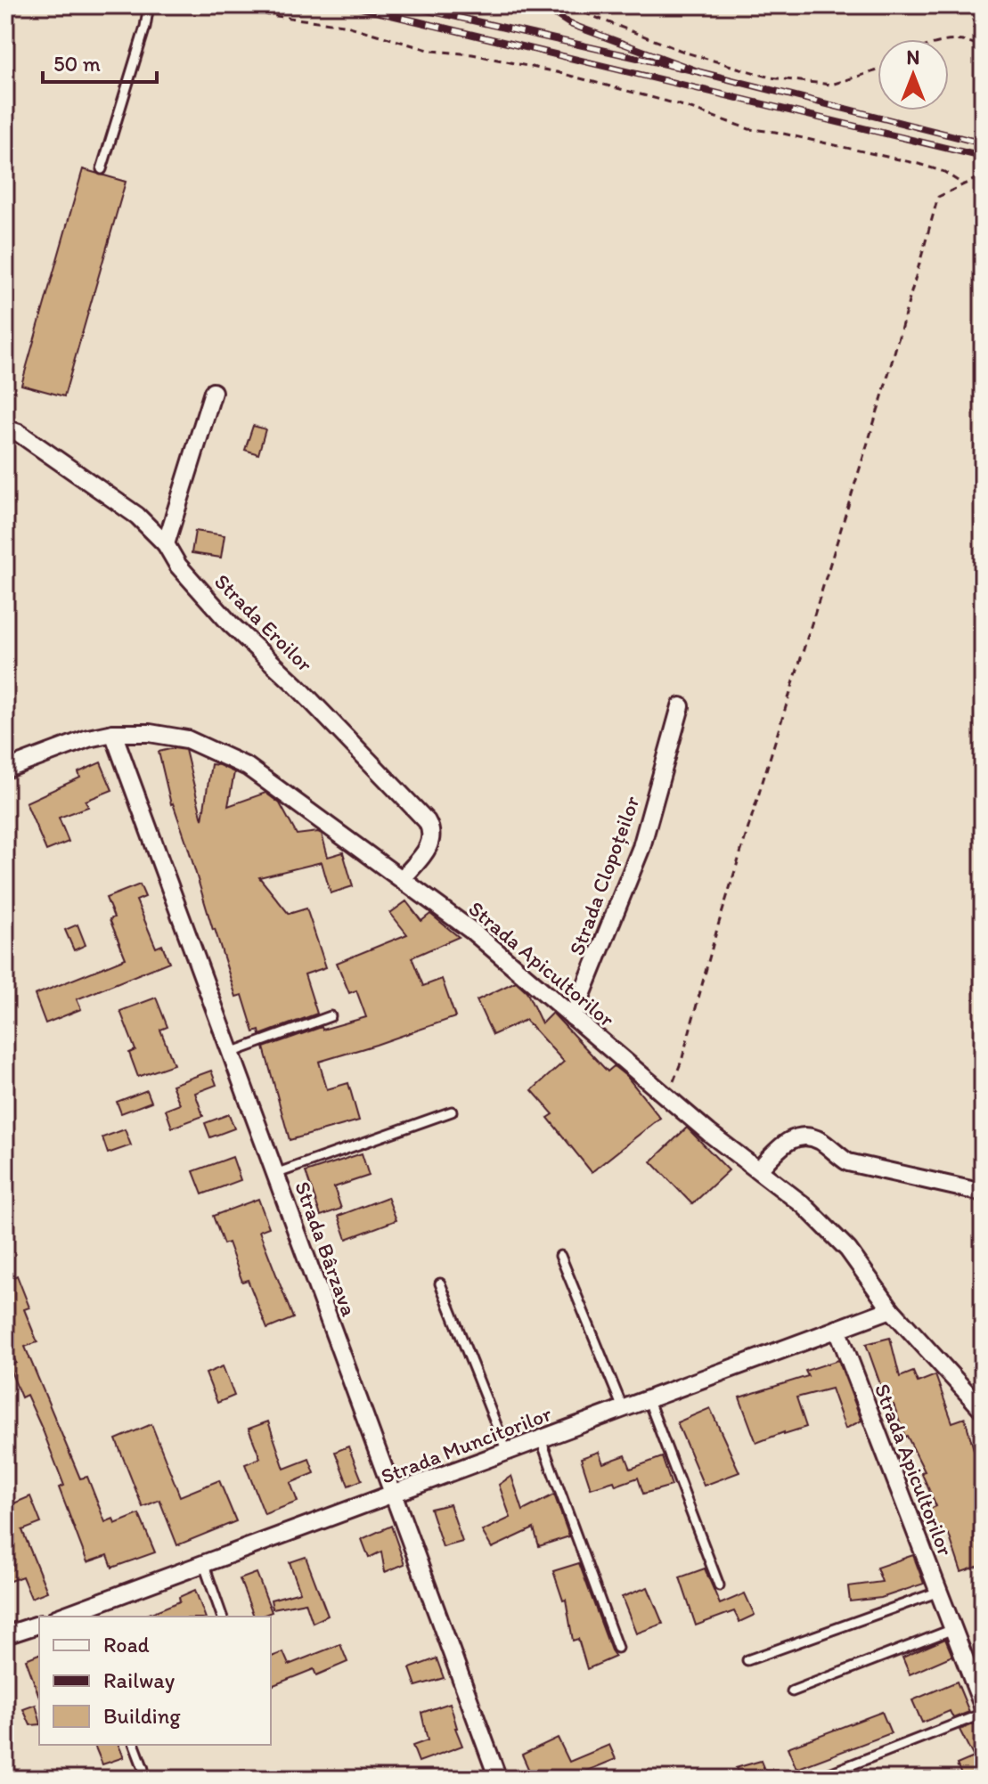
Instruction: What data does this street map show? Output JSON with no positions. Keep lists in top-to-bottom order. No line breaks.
{"streets":{"street":["Strada Eroilor","Strada Clopoțeilor","Strada Apicultorilor","Strada Bârzava","Strada Muncitorilor"]},"crossings":[["Strada Eroilor","Strada Apicultorilor"],["Strada Clopoțeilor","Strada Apicultorilor"],["Strada Apicultorilor","Strada Bârzava"],["Strada Apicultorilor","Strada Muncitorilor"],["Strada Bârzava","Strada Muncitorilor"]],"legend":["Road","Railway","Building"],"scale_bar":"50 m","north":"top"}
